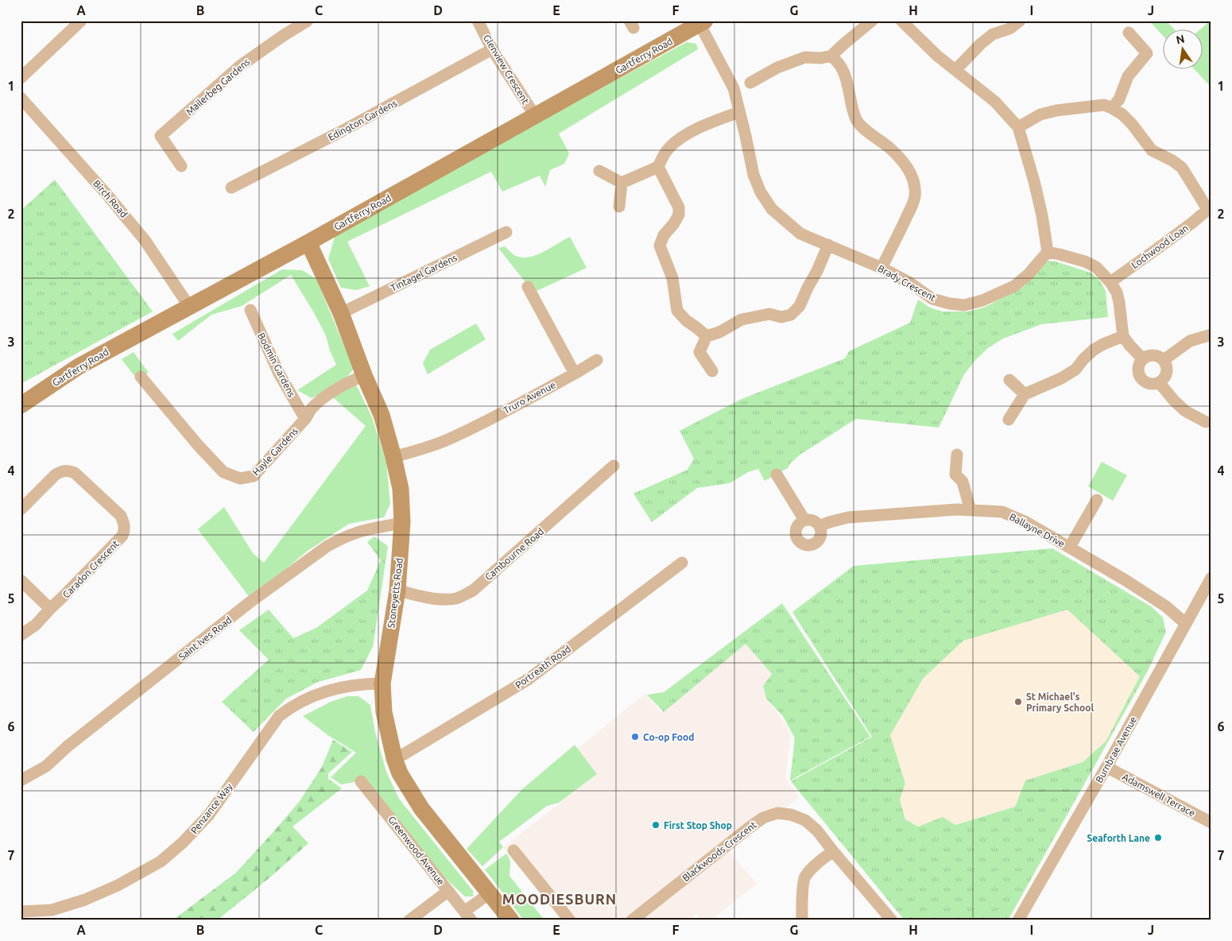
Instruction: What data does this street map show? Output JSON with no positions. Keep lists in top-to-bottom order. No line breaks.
{"streets":{"street":["Gartferry Road","Glenview Crescent","Mailerbeg Gardens","Edington Gardens","Birch Road","Lochwood Loan","Tintagel Gardens","Brady Crescent","Bodmin Gardens","Truro Avenue","Hayle Gardens","Ballayne Drive","Cambourne Road","Caradon Crescent","Stoneyetts Road","Saint Ives Road","Portreath Road","Burnbrae Avenue","Adamswell Terrace","Penzance Way","Greenwood Avenue","Blackwoods Crescent"]},"crossings":[["Gartferry Road","Glenview Crescent"],["Gartferry Road","Birch Road"],["Gartferry Road","Brady Crescent"],["Gartferry Road","Stoneyetts Road"],["Glenview Crescent","Edington Gardens"],["Tintagel Gardens","Stoneyetts Road"],["Bodmin Gardens","Hayle Gardens"],["Truro Avenue","Stoneyetts Road"],["Hayle Gardens","Stoneyetts Road"],["Ballayne Drive","Burnbrae Avenue"],["Cambourne Road","Stoneyetts Road"],["Stoneyetts Road","Saint Ives Road"],["Stoneyetts Road","Portreath Road"],["Stoneyetts Road","Penzance Way"],["Burnbrae Avenue","Adamswell Terrace"]],"districts":["MOODIESBURN"],"places":["St Michael's Primary School","Co-op Food","First Stop Shop","Seaforth Lane"],"north":"top","grid":{"columns":["A","B","C","D","E","F","G","H","I","J"],"rows":["1","2","3","4","5","6","7"]}}
